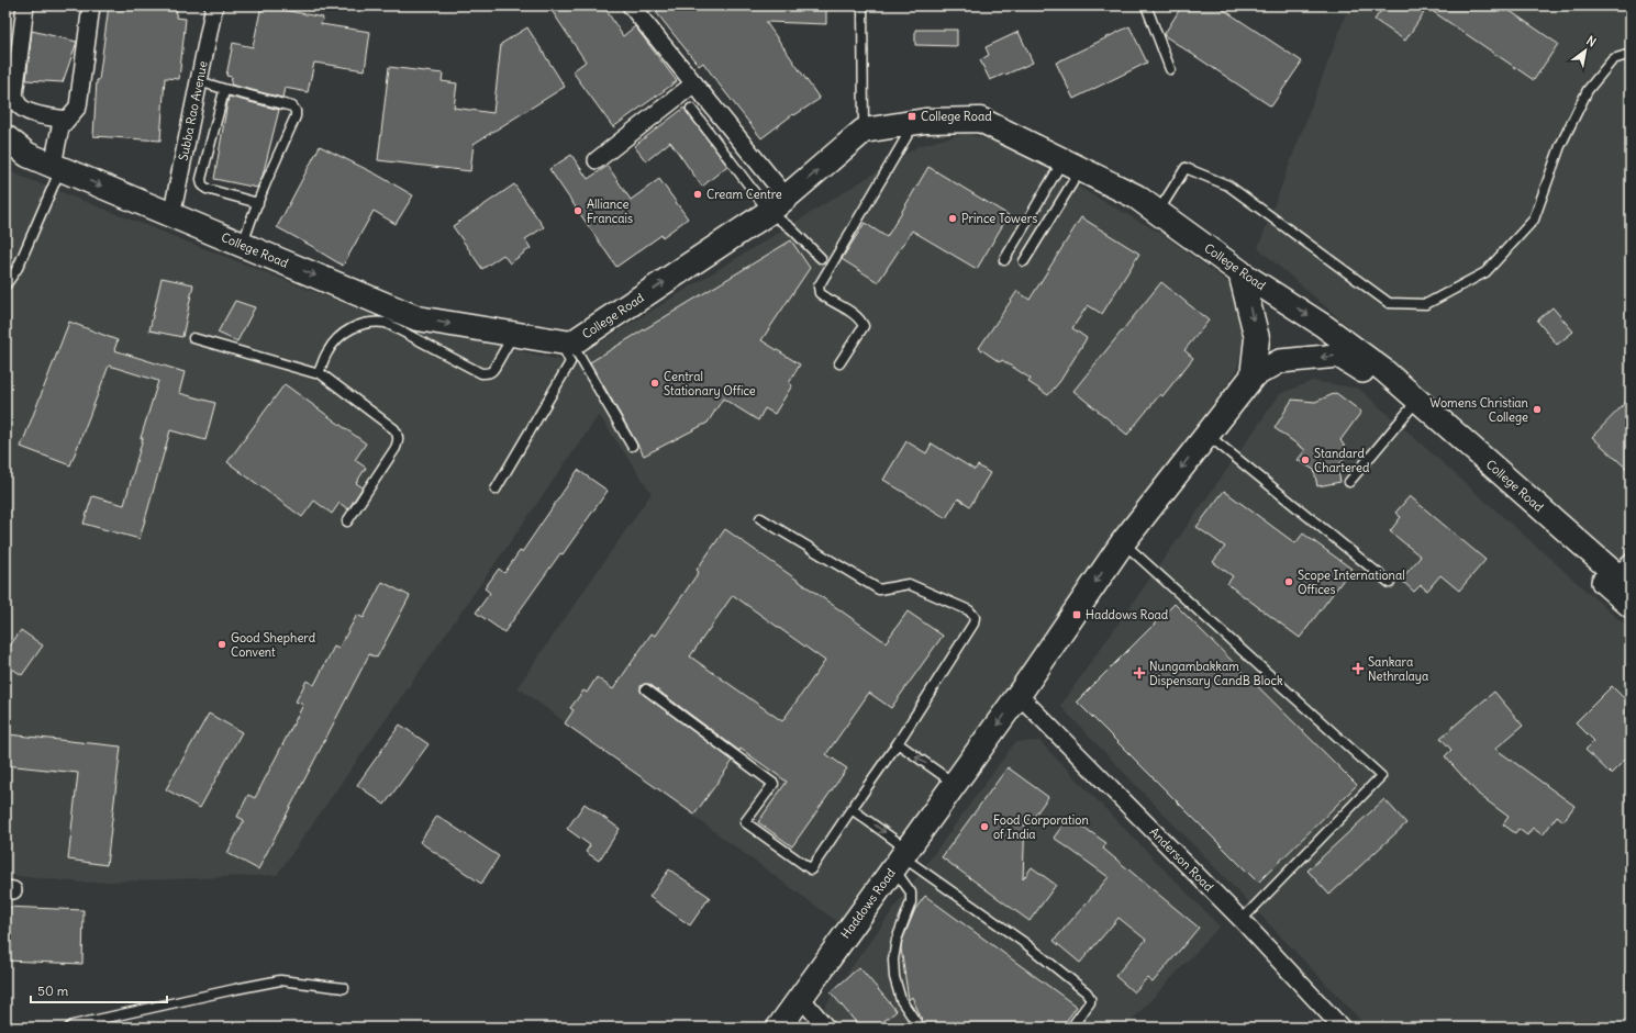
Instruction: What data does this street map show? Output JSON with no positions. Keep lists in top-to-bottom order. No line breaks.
{"streets":{"main road":["College Road","Haddows Road"],"street":["Subba Rao Avenue","Anderson Road"]},"crossings":[["Subba Rao Avenue","College Road"],["College Road","Haddows Road"],["Anderson Road","Haddows Road"]],"one_way":["Haddows Road"],"places":{"transit":["College Road","Haddows Road"],"other":["Cream Centre","Alliance Francais","Prince Towers","Central Stationary Office","Womens Christian College","Standard Chartered","Scope International Offices","Good Shepherd Convent","Food Corporation of India"],"health":["Sankara Nethralaya","Nungambakkam Dispensary CandB Block"]},"scale_bar":"50 m","north":"top right"}
